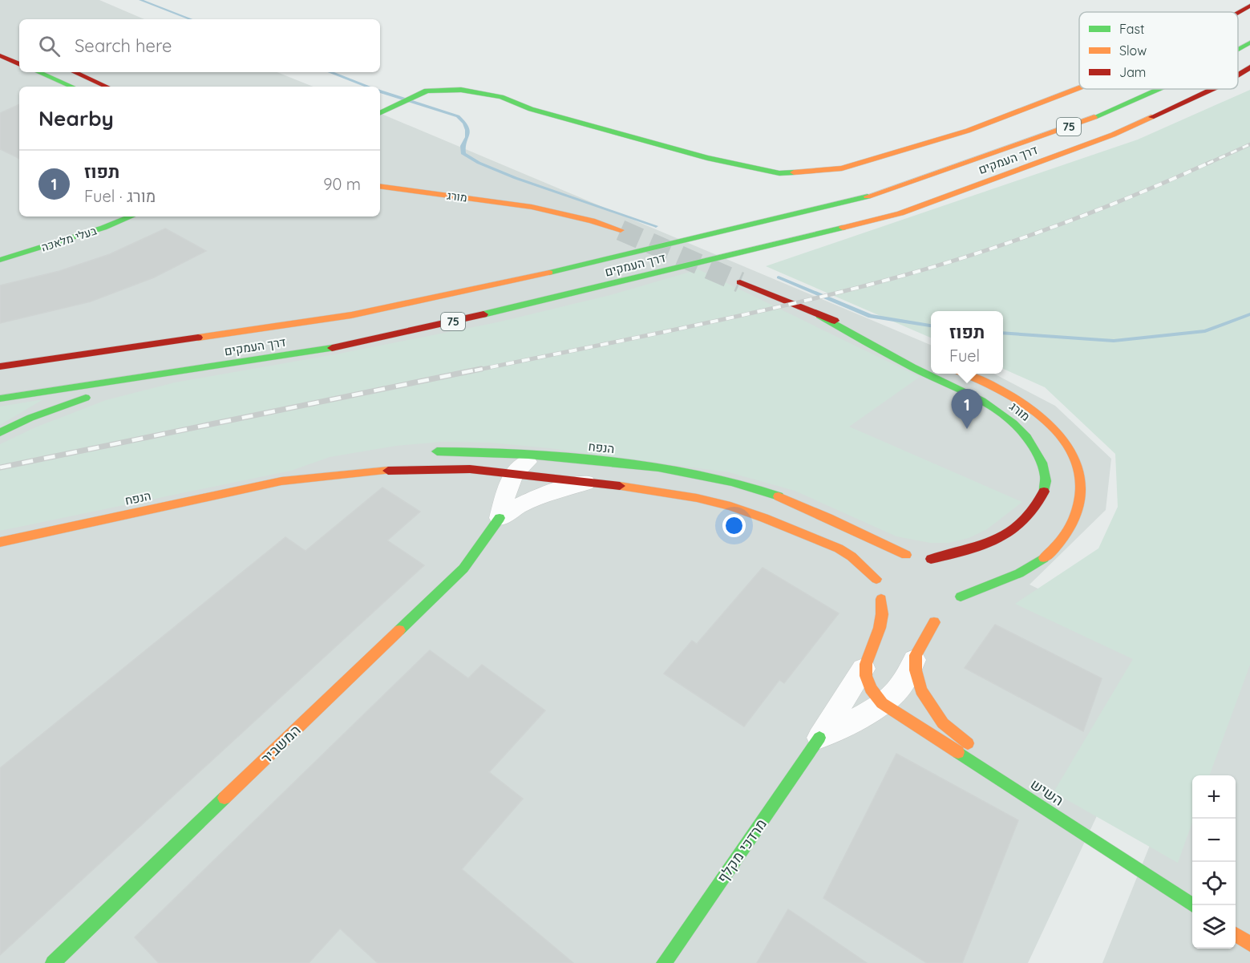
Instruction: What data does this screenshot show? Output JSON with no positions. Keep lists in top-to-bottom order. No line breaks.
{"streets":{"main road":["75","דרך העמקים","מורג","בעלי מלאכה","הנפח","המשביר","השיש","מרדכי מקלף"]},"crossings":[["הנפח","המשביר"],["השיש","מרדכי מקלף"]],"legend":["Fast","Slow","Jam"],"page":{"search":"Search here","heading":"Nearby","list":[{"mark":"1","name":"תפוז","note":"Fuel · מורג","value":"90 m"}],"popup":["תפוז","Fuel"],"pins":"1","map_buttons":["+","−"]}}
